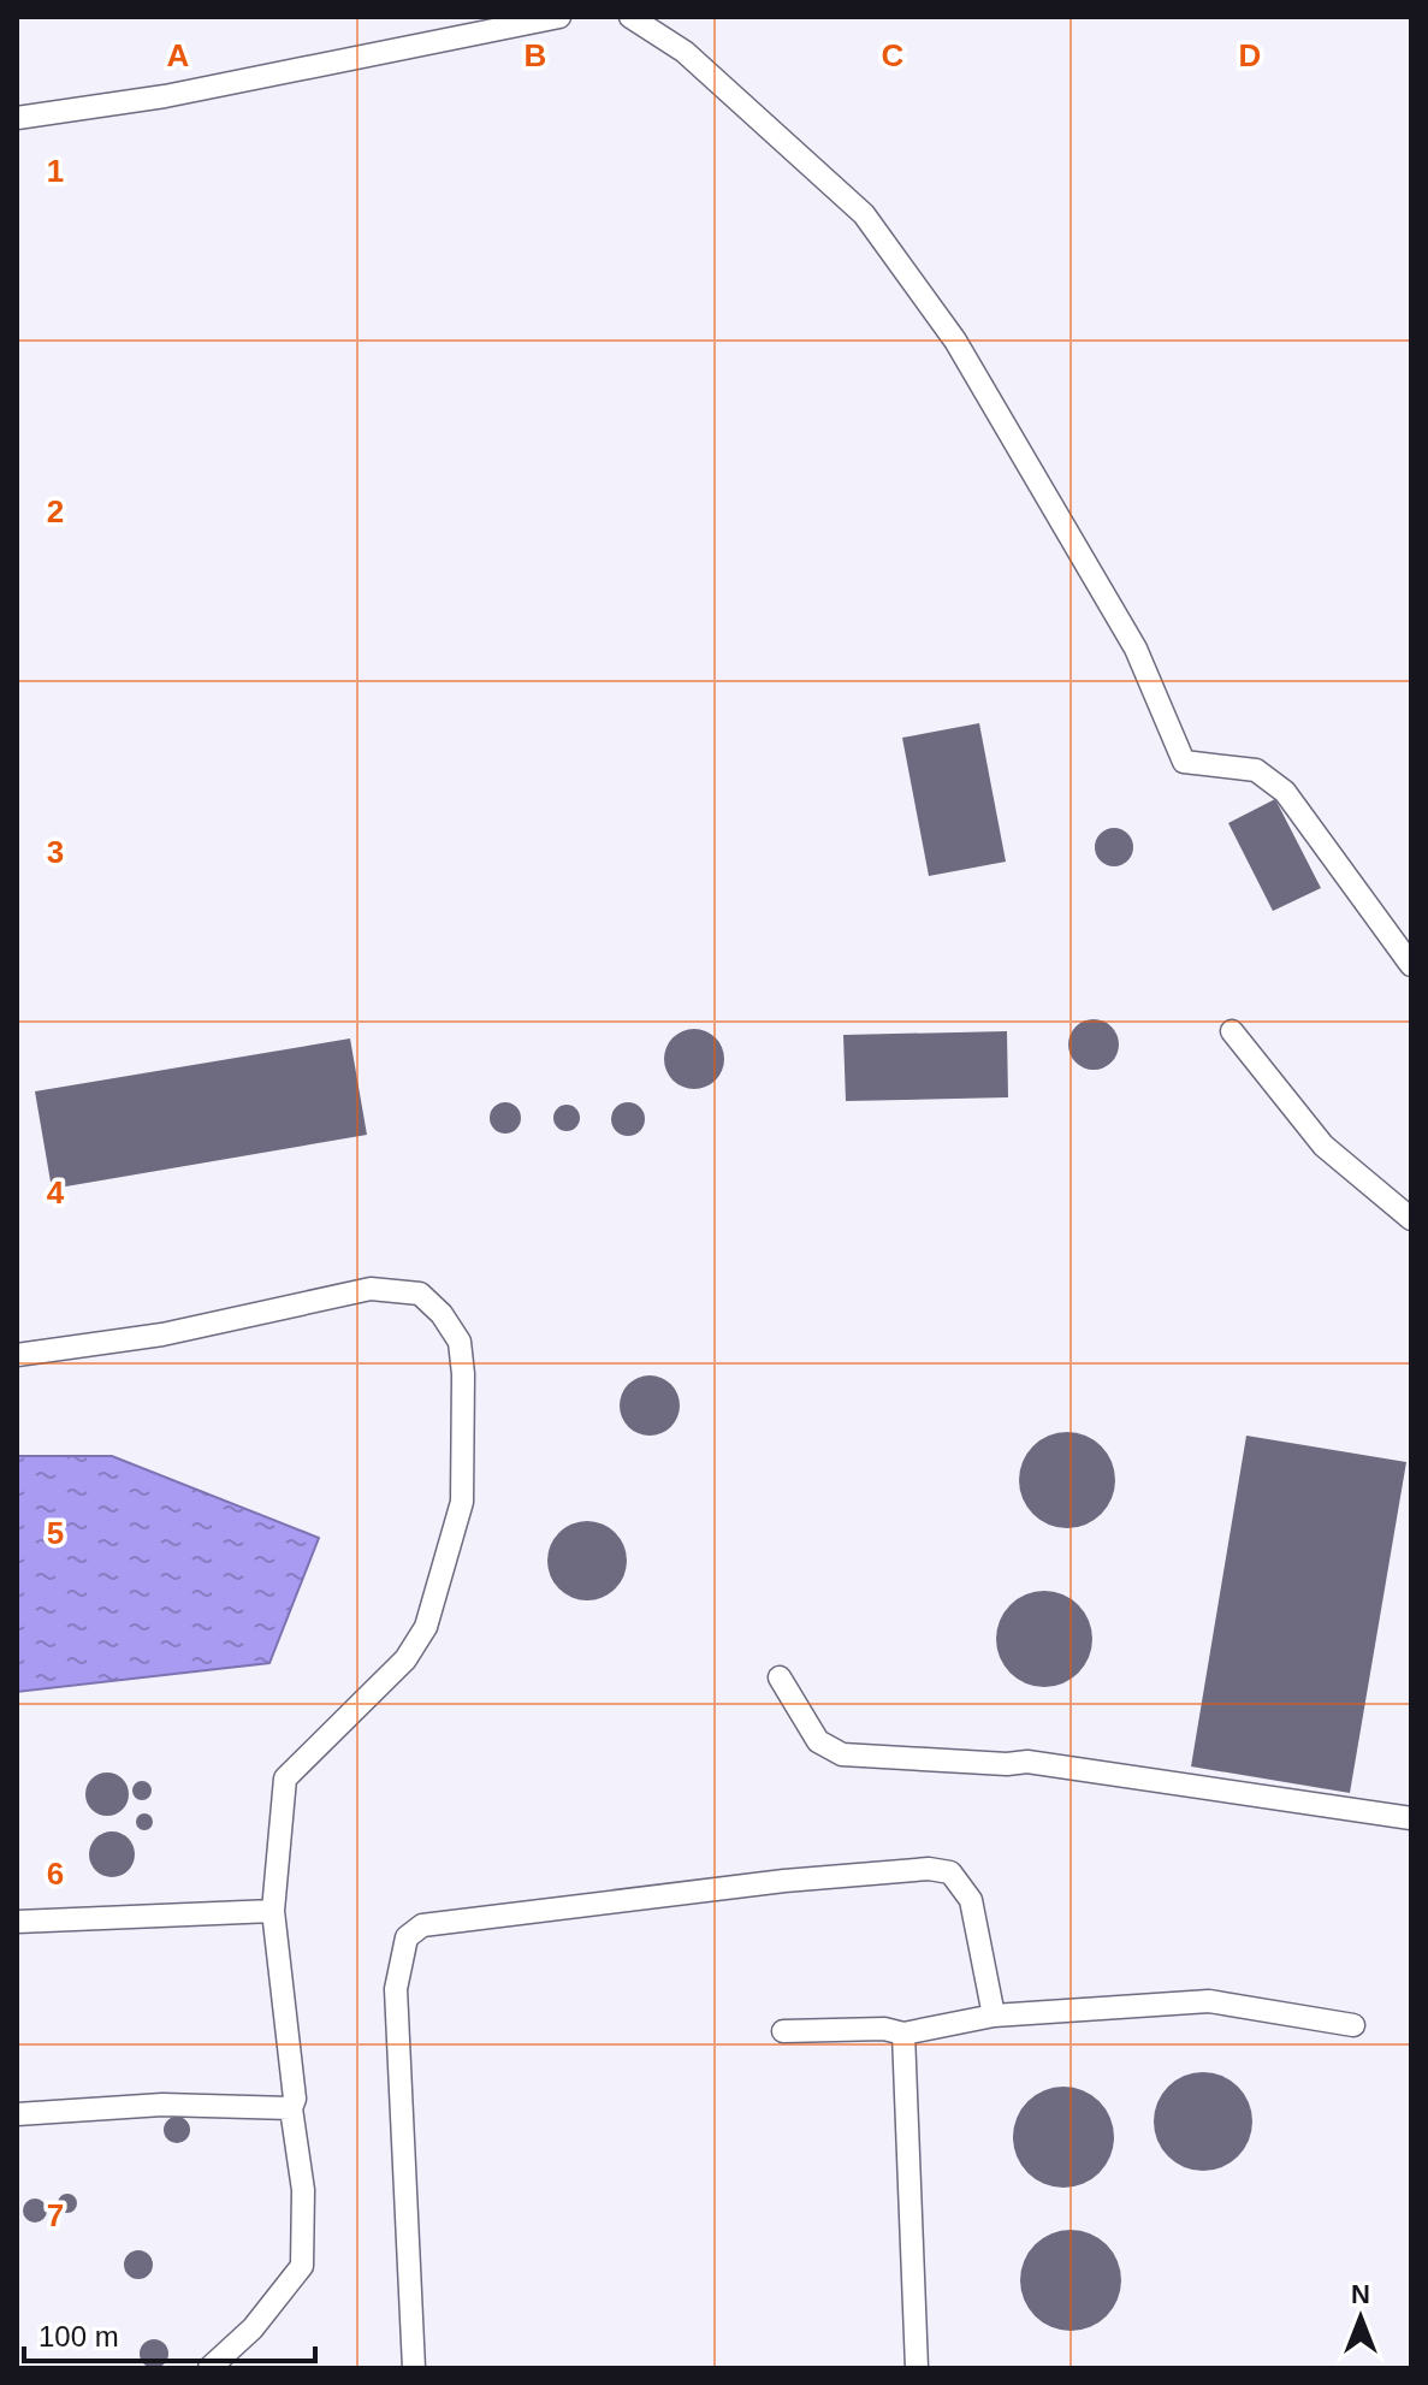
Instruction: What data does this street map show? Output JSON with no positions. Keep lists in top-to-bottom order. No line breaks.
{"scale_bar":"100 m","north":"top","grid":{"columns":["A","B","C","D"],"rows":["1","2","3","4","5","6","7"]}}
